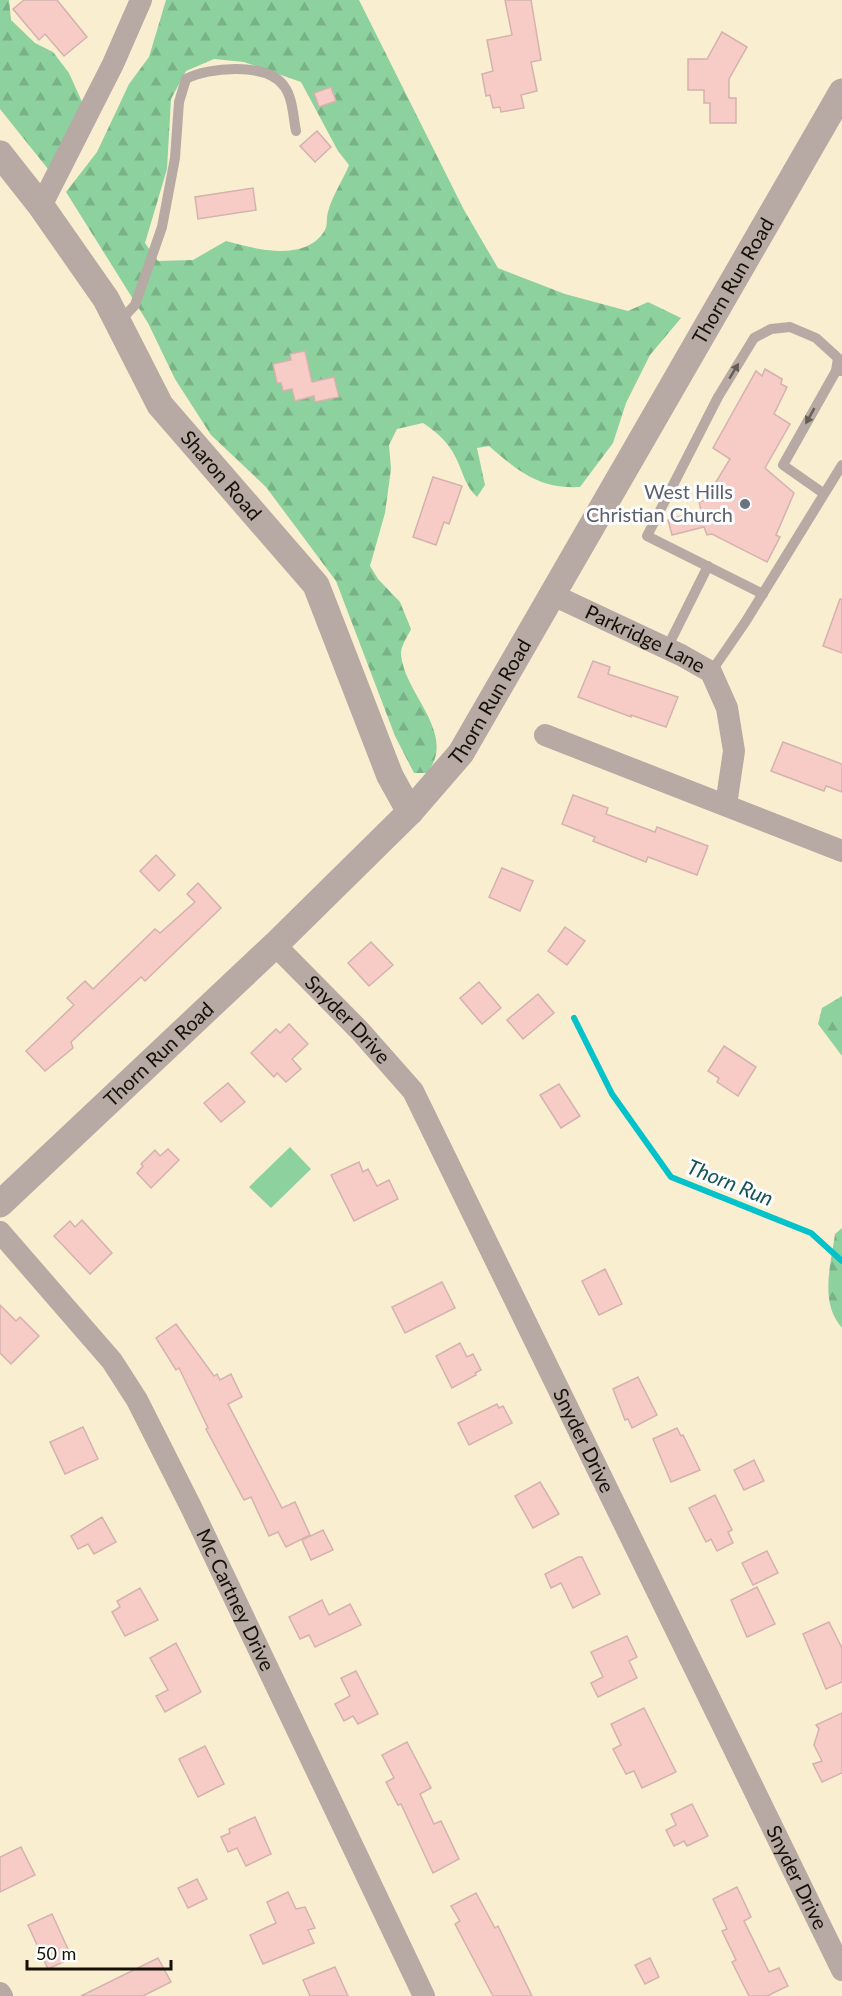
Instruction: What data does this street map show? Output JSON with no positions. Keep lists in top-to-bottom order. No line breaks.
{"streets":{"street":["Thorn Run Road","Sharon Road","Parkridge Lane","Snyder Drive","Mc Cartney Drive"]},"crossings":[["Thorn Run Road","Sharon Road"],["Thorn Run Road","Parkridge Lane"],["Thorn Run Road","Snyder Drive"]],"water":["Thorn Run"],"places":["West Hills Christian Church"],"scale_bar":"50 m"}
